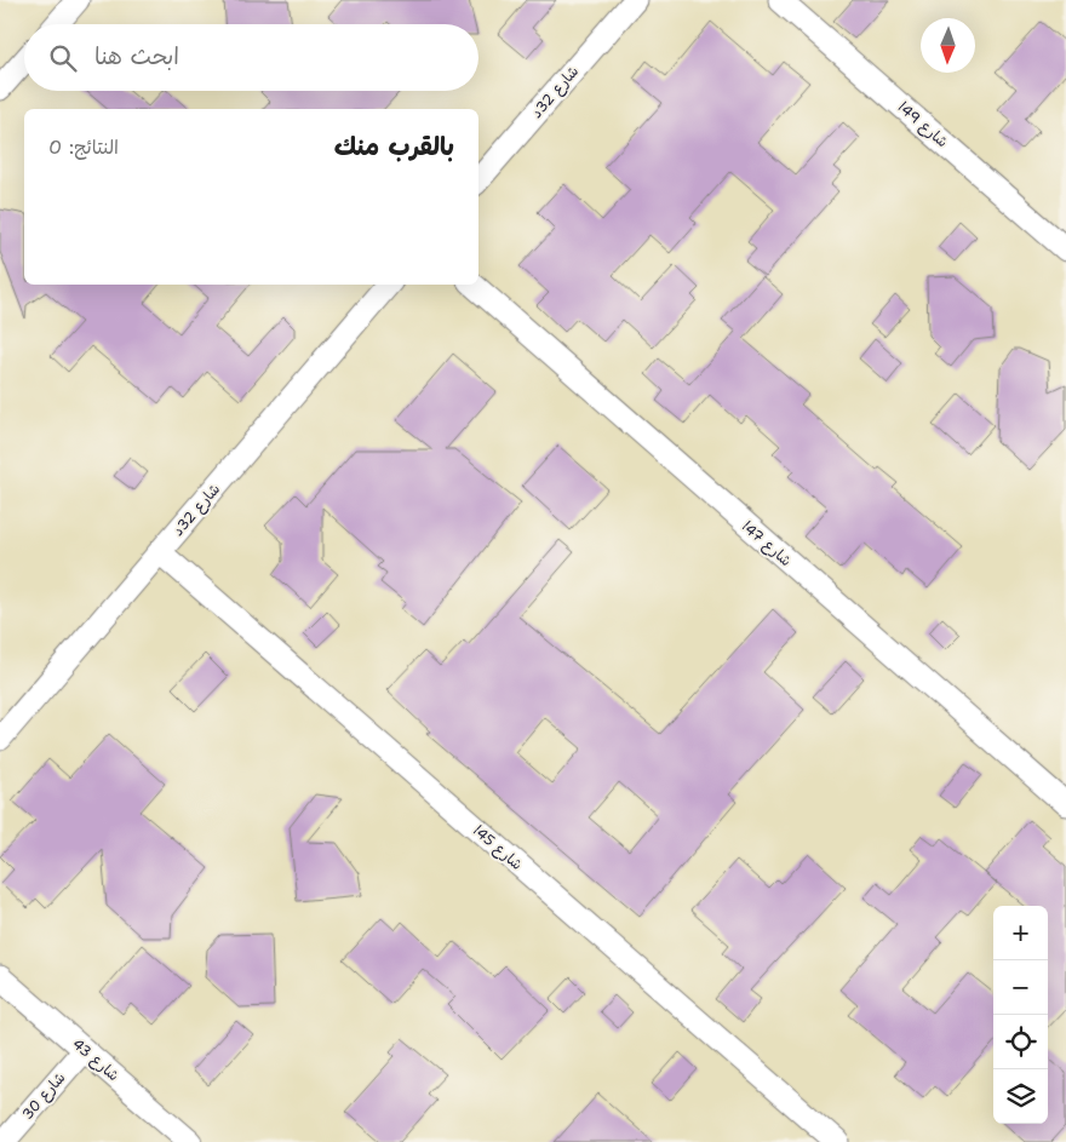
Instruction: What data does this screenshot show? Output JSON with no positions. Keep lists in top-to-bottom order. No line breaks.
{"streets":{"street":["شارع 32د","شارع 49ا","شارع 47ا","شارع 45ا","شارع 43","شارع 30"]},"crossings":[["شارع 32د","شارع 45ا"],["شارع 43","شارع 30"]],"north":"bottom","page":{"search":"ابحث هنا","heading":["بالقرب منك","النتائج: 0"],"map_buttons":["+","−"]}}
